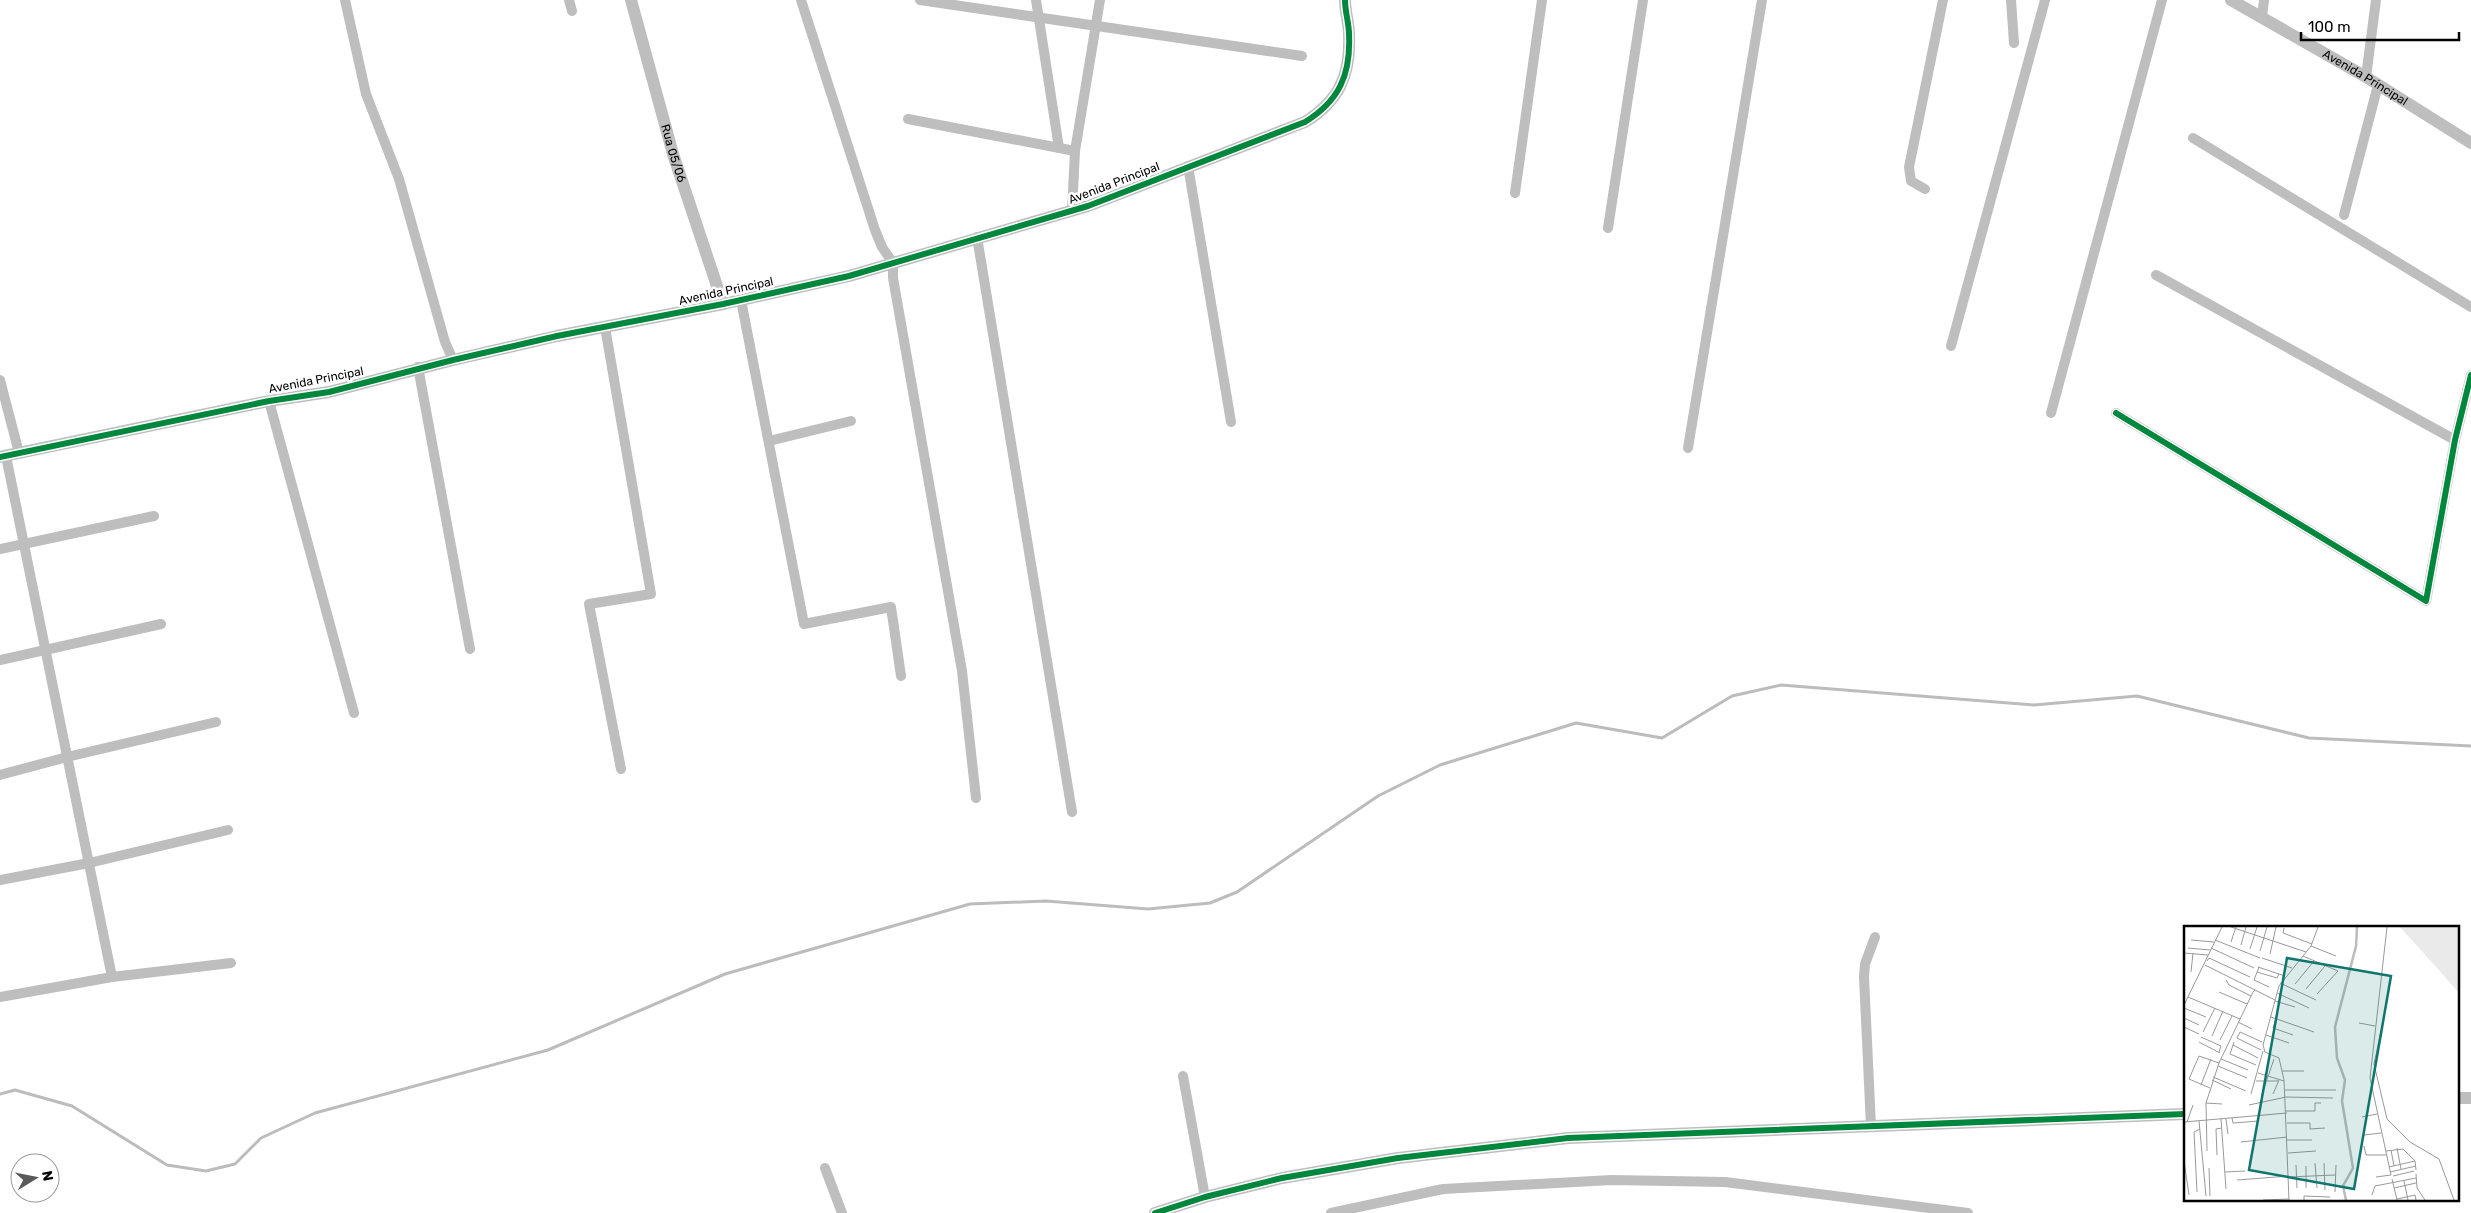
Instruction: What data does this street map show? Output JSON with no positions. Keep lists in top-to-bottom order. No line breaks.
{"streets":{"street":["Avenida Principal","Rua 05/06"]},"crossings":[["Avenida Principal","Rua 05/06"]],"scale_bar":"100 m","north":"right"}
